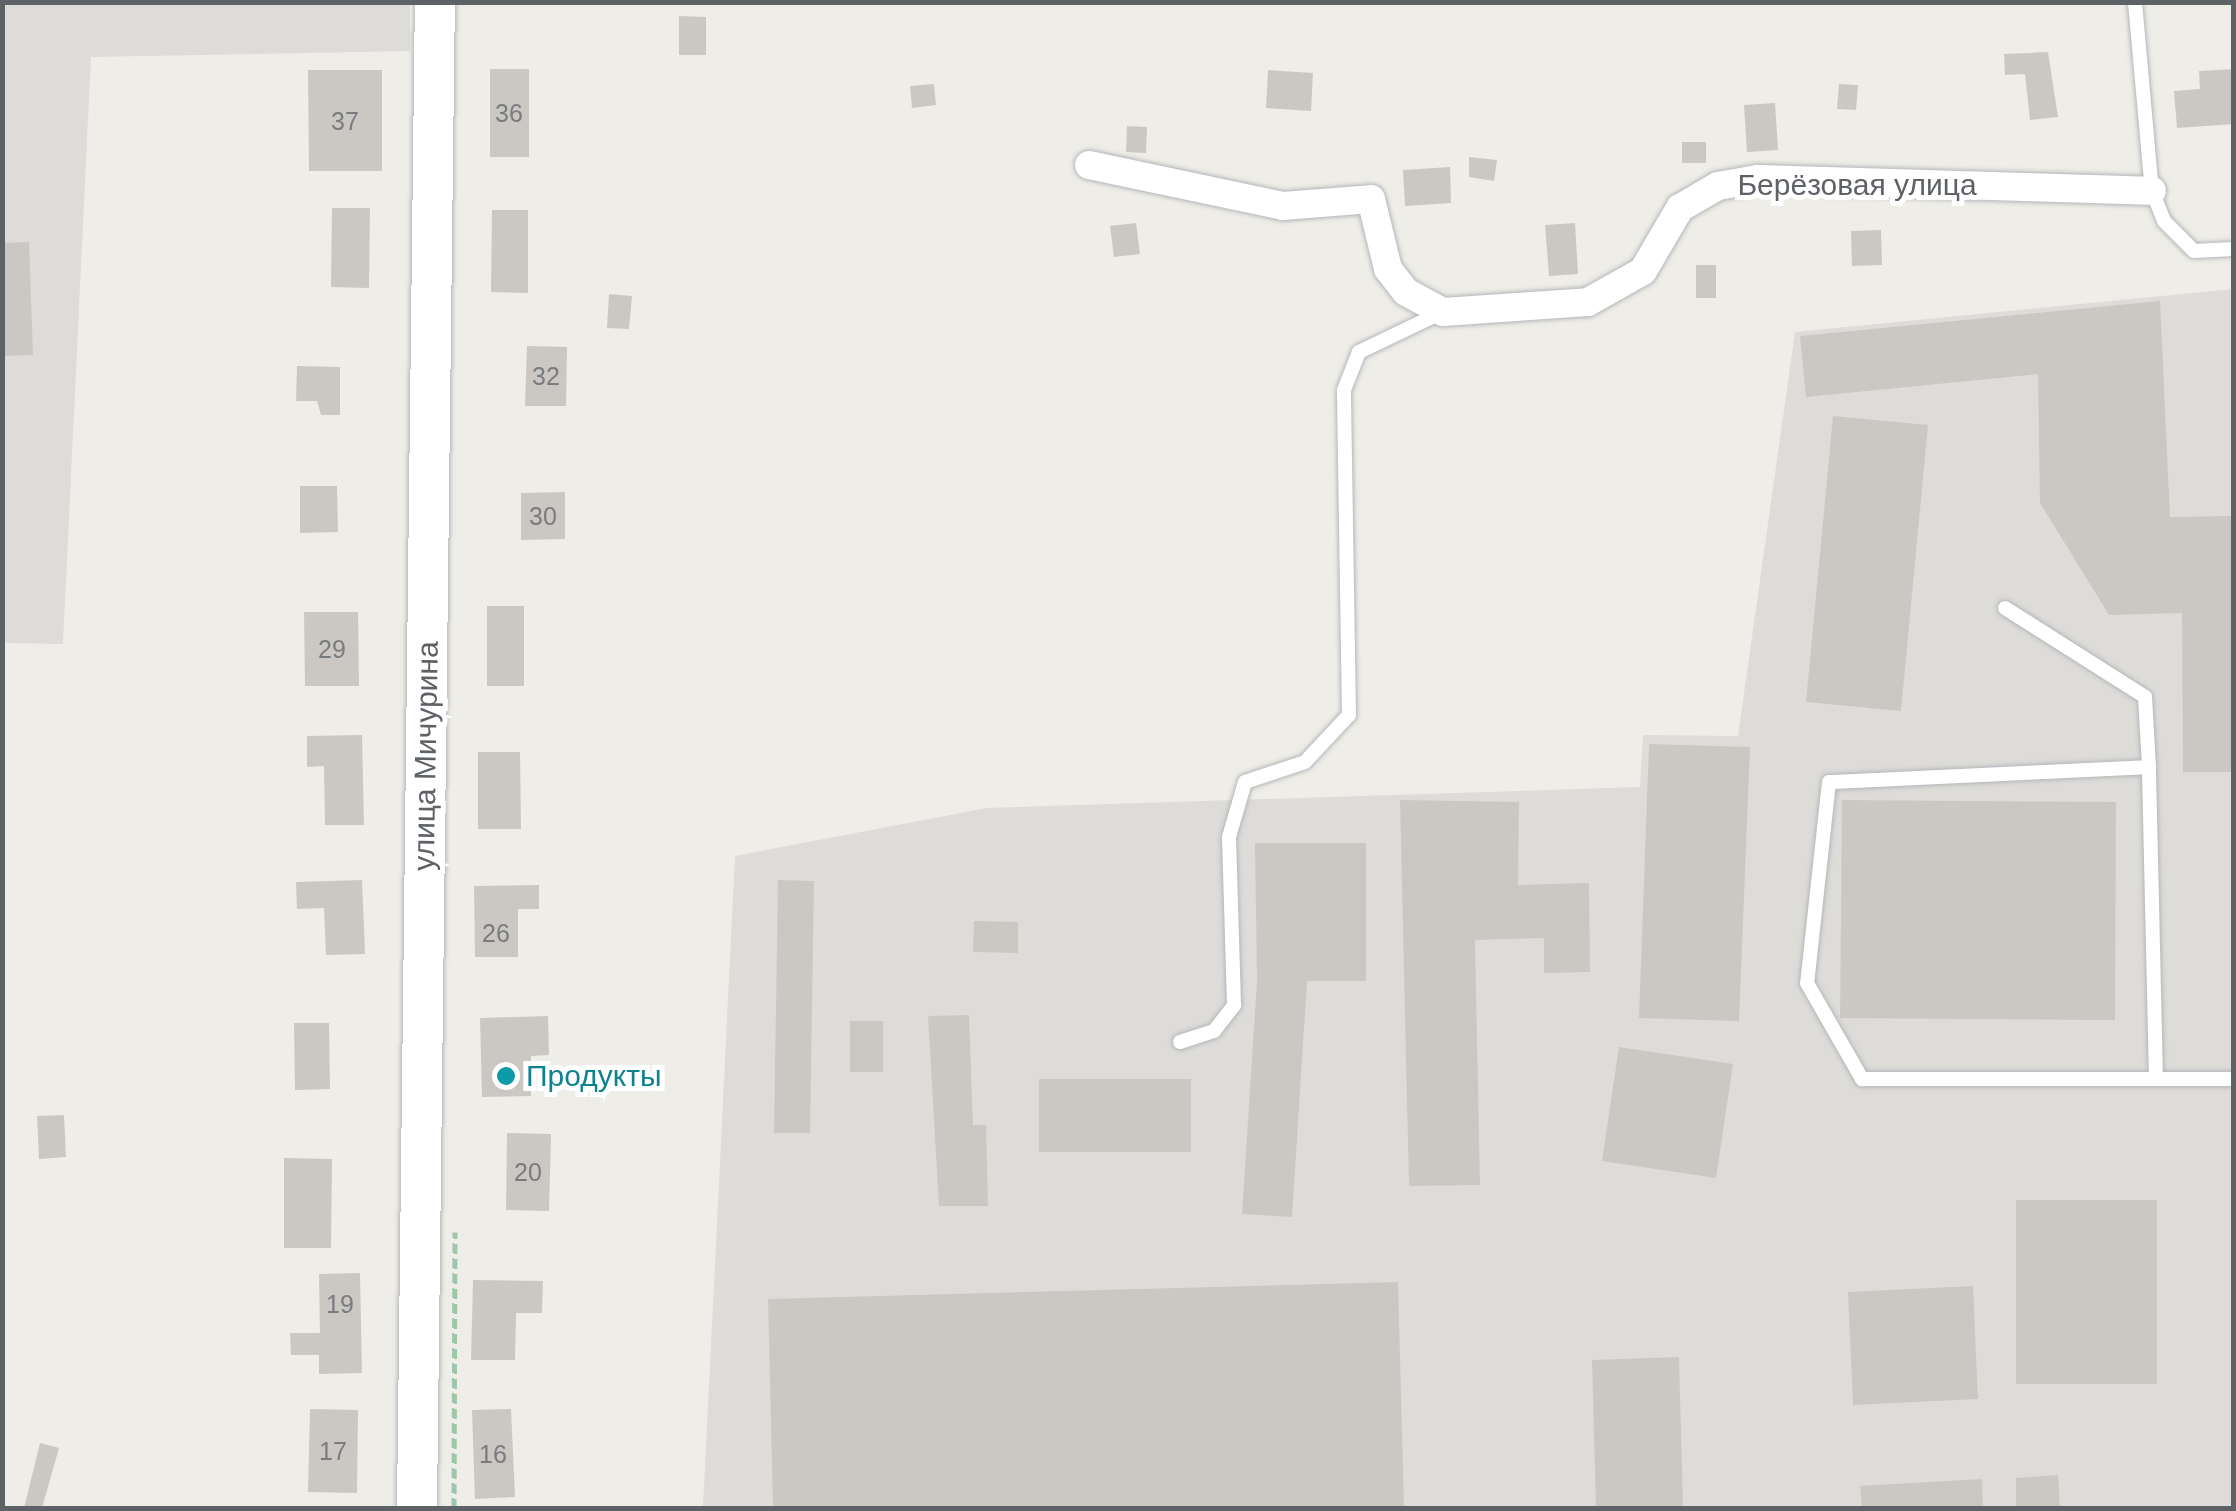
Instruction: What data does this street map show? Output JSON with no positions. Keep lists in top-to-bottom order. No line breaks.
{"streets":{"street":["Берёзовая улица","улица Мичурина"]},"places":["Продукты"],"house_numbers":["36","37","32","30","29","26","20","19","17","16"]}
